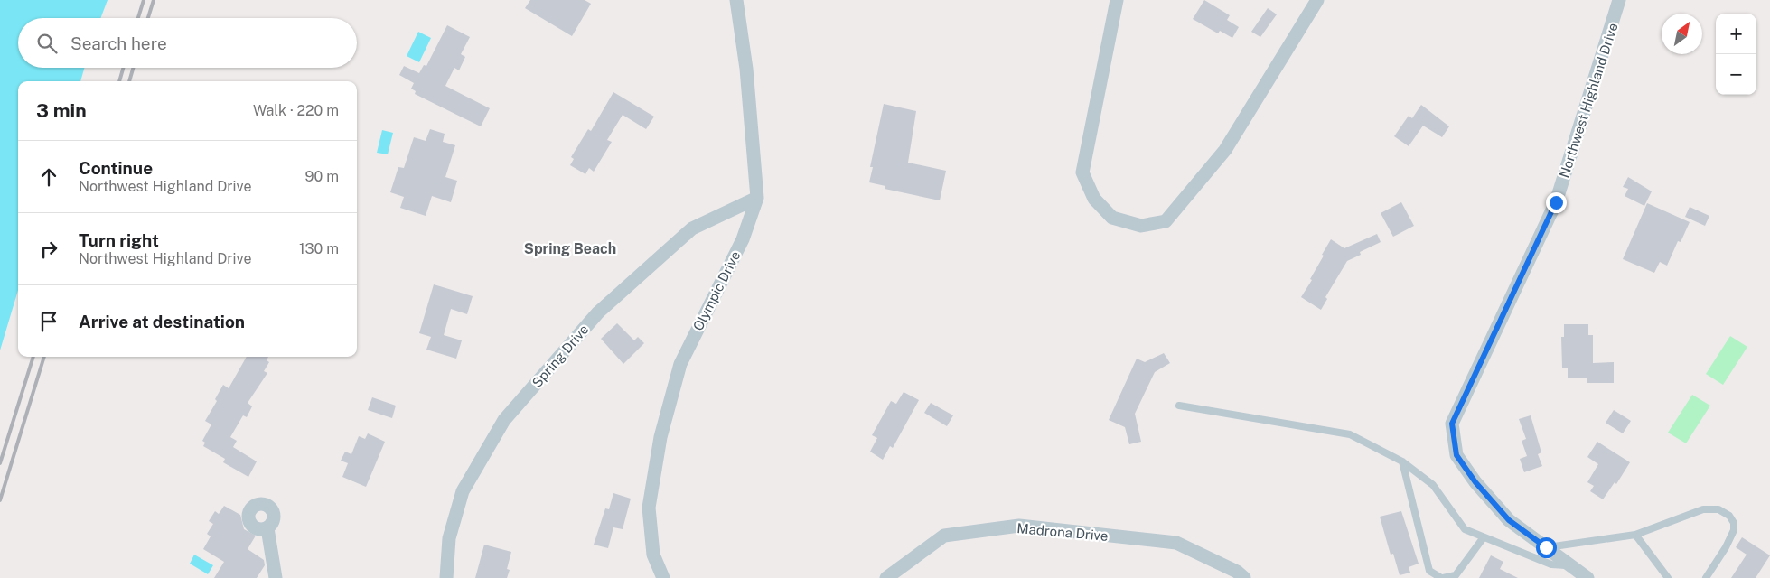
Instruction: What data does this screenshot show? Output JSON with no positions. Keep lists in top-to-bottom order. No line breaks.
{"streets":{"street":["Northwest Highland Drive","Olympic Drive","Spring Drive","Madrona Drive"]},"crossings":[["Olympic Drive","Spring Drive"]],"districts":["Spring Beach"],"north":"top right","page":{"map_buttons":["+","−"],"search":"Search here","heading":["3 min","Walk · 220 m"],"list":[["Continue","Northwest Highland Drive","90 m"],["Turn right","Northwest Highland Drive","130 m"],"Arrive at destination"]}}
